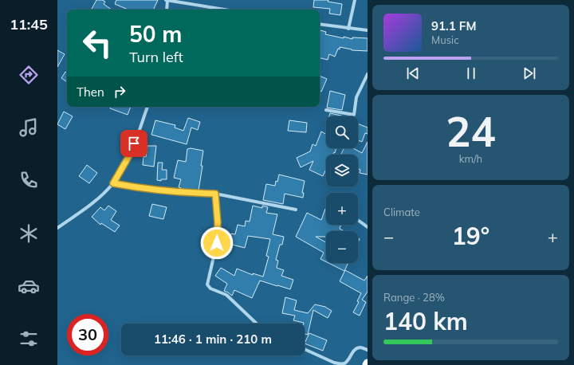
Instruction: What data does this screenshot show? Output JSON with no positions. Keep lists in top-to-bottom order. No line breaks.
{"page":{"tabs":"11:45","turn":["50 m","Turn left"],"song":["91.1 FM","Music"],"then":"Then","tile":[["24","km/h"],"Climate",["Range · 28%","140 km"]],"map_buttons":["+","−"],"heat":["−","19°","+"],"limit":"30","trip":"11:46 · 1 min · 210 m"}}
